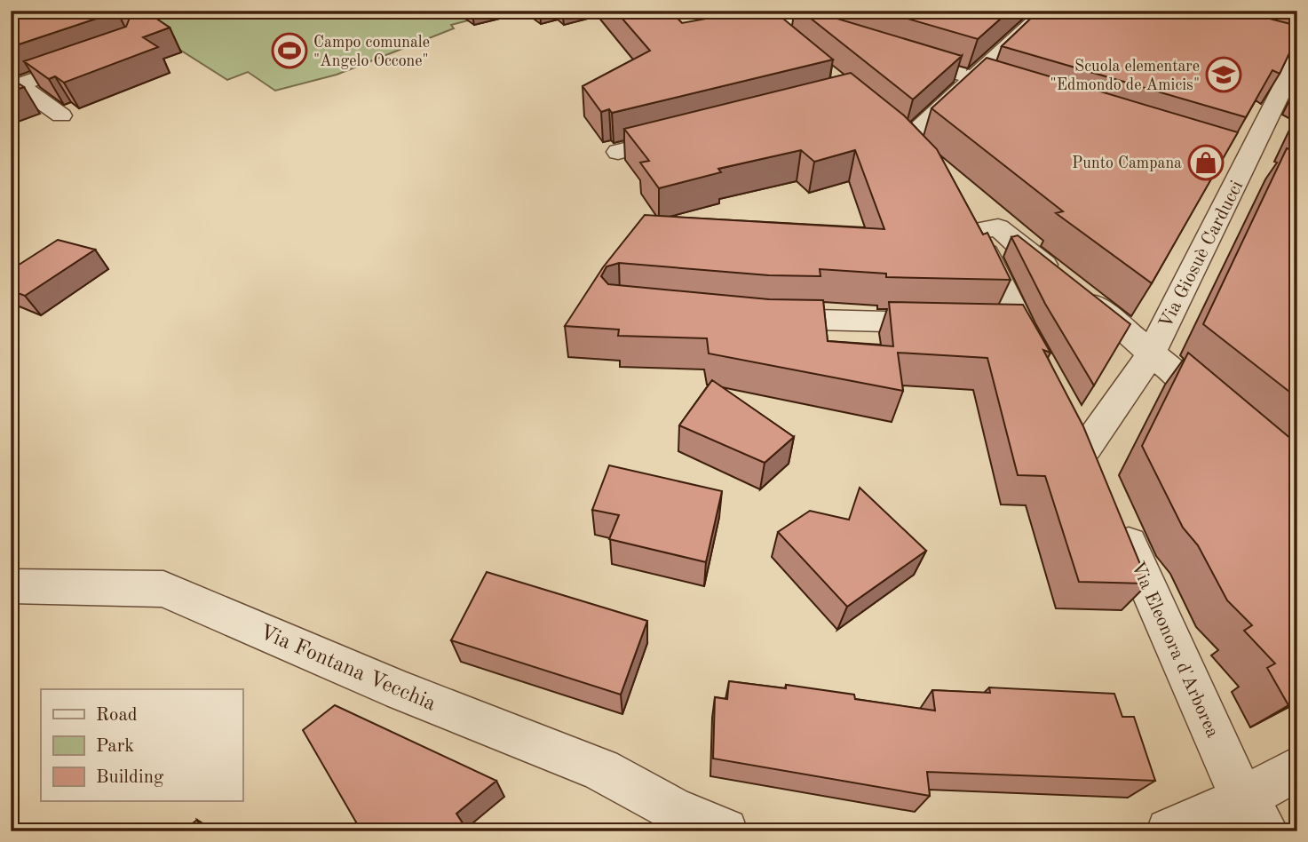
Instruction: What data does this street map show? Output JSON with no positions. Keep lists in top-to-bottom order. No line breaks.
{"streets":{"street":["Via Giosuè Carducci","Via Eleonora d'Arborea","Via Fontana Vecchia"]},"places":{"sports":["Campo comunale \"Angelo Occone\""],"school or university":["Scuola elementare \"Edmondo de Amicis\""],"shop":["Punto Campana"]},"legend":["Road","Park","Building"]}
